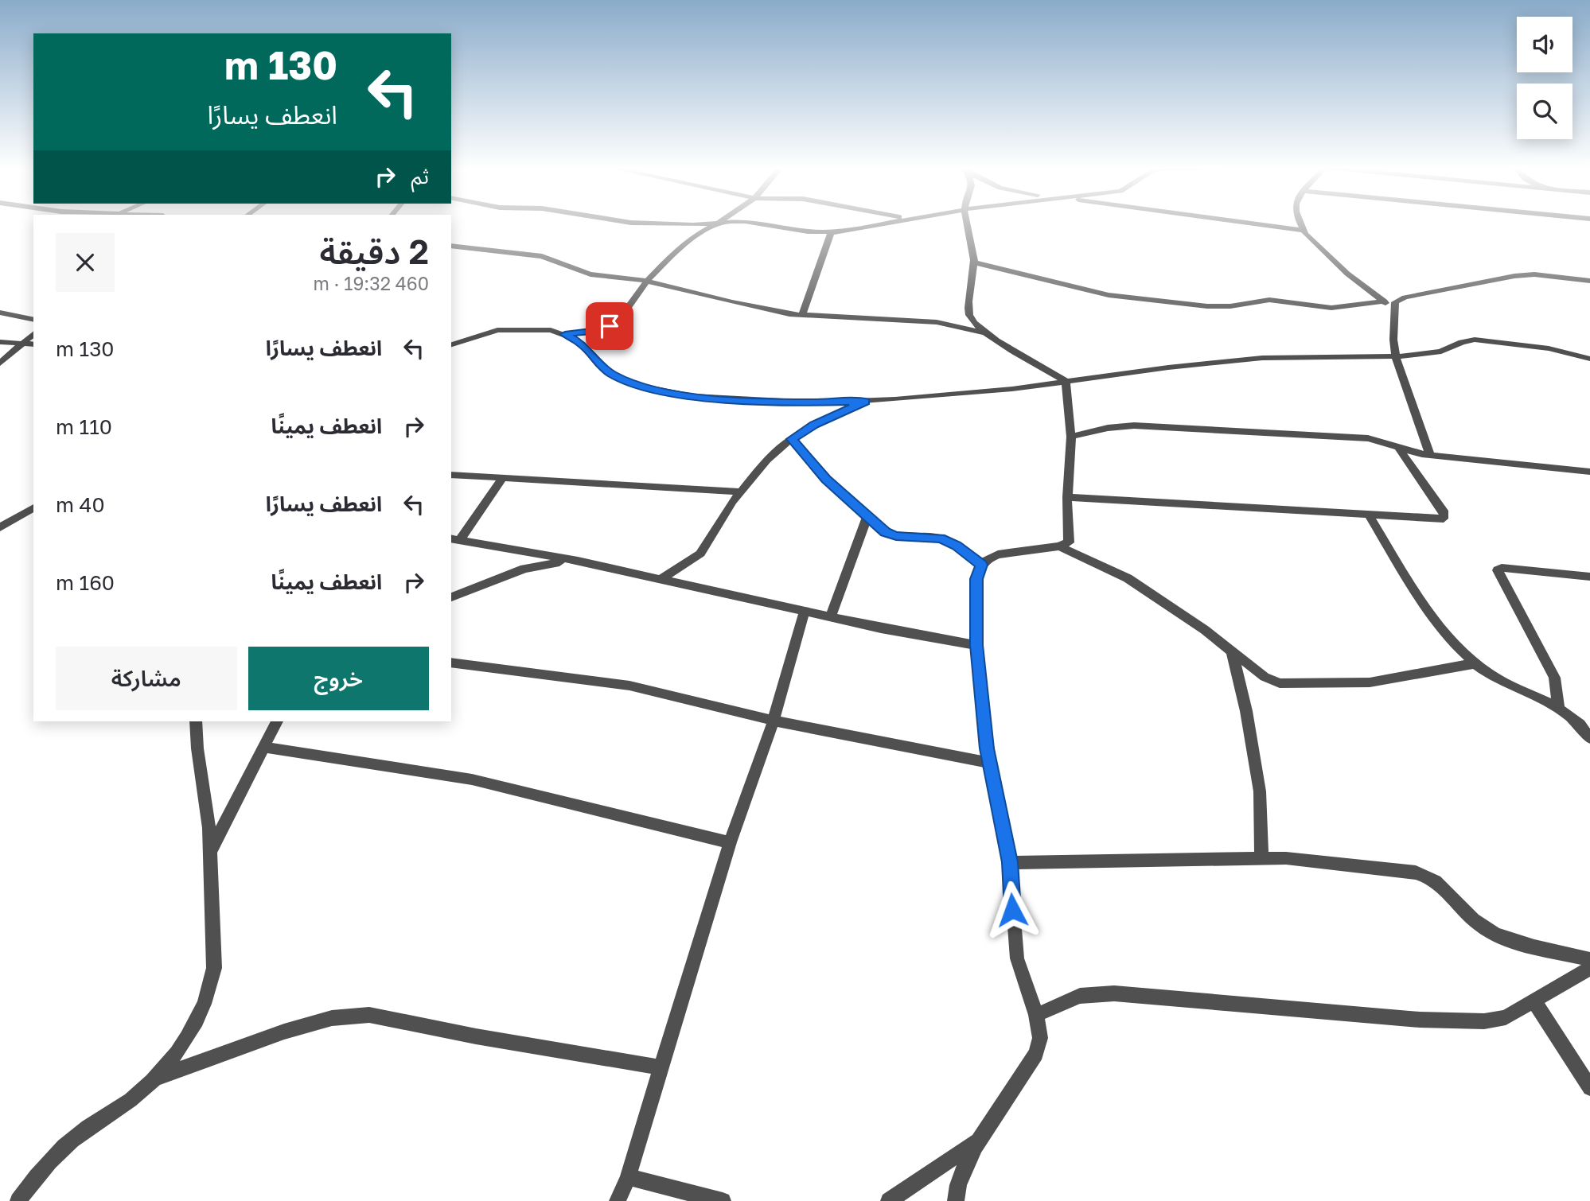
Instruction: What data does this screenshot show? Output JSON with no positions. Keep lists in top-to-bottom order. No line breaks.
{"page":{"turn":["130 m","انعطف يسارًا"],"then":"ثم","heading":["2 دقيقة","460 m · 19:32"],"list":[{"name":"انعطف يسارًا","value":"130 m"},{"name":"انعطف يمينًا","value":"110 m"},{"name":"انعطف يسارًا","value":"40 m"},{"name":"انعطف يمينًا","value":"160 m"}],"buttons":["خروج","مشاركة"]}}
